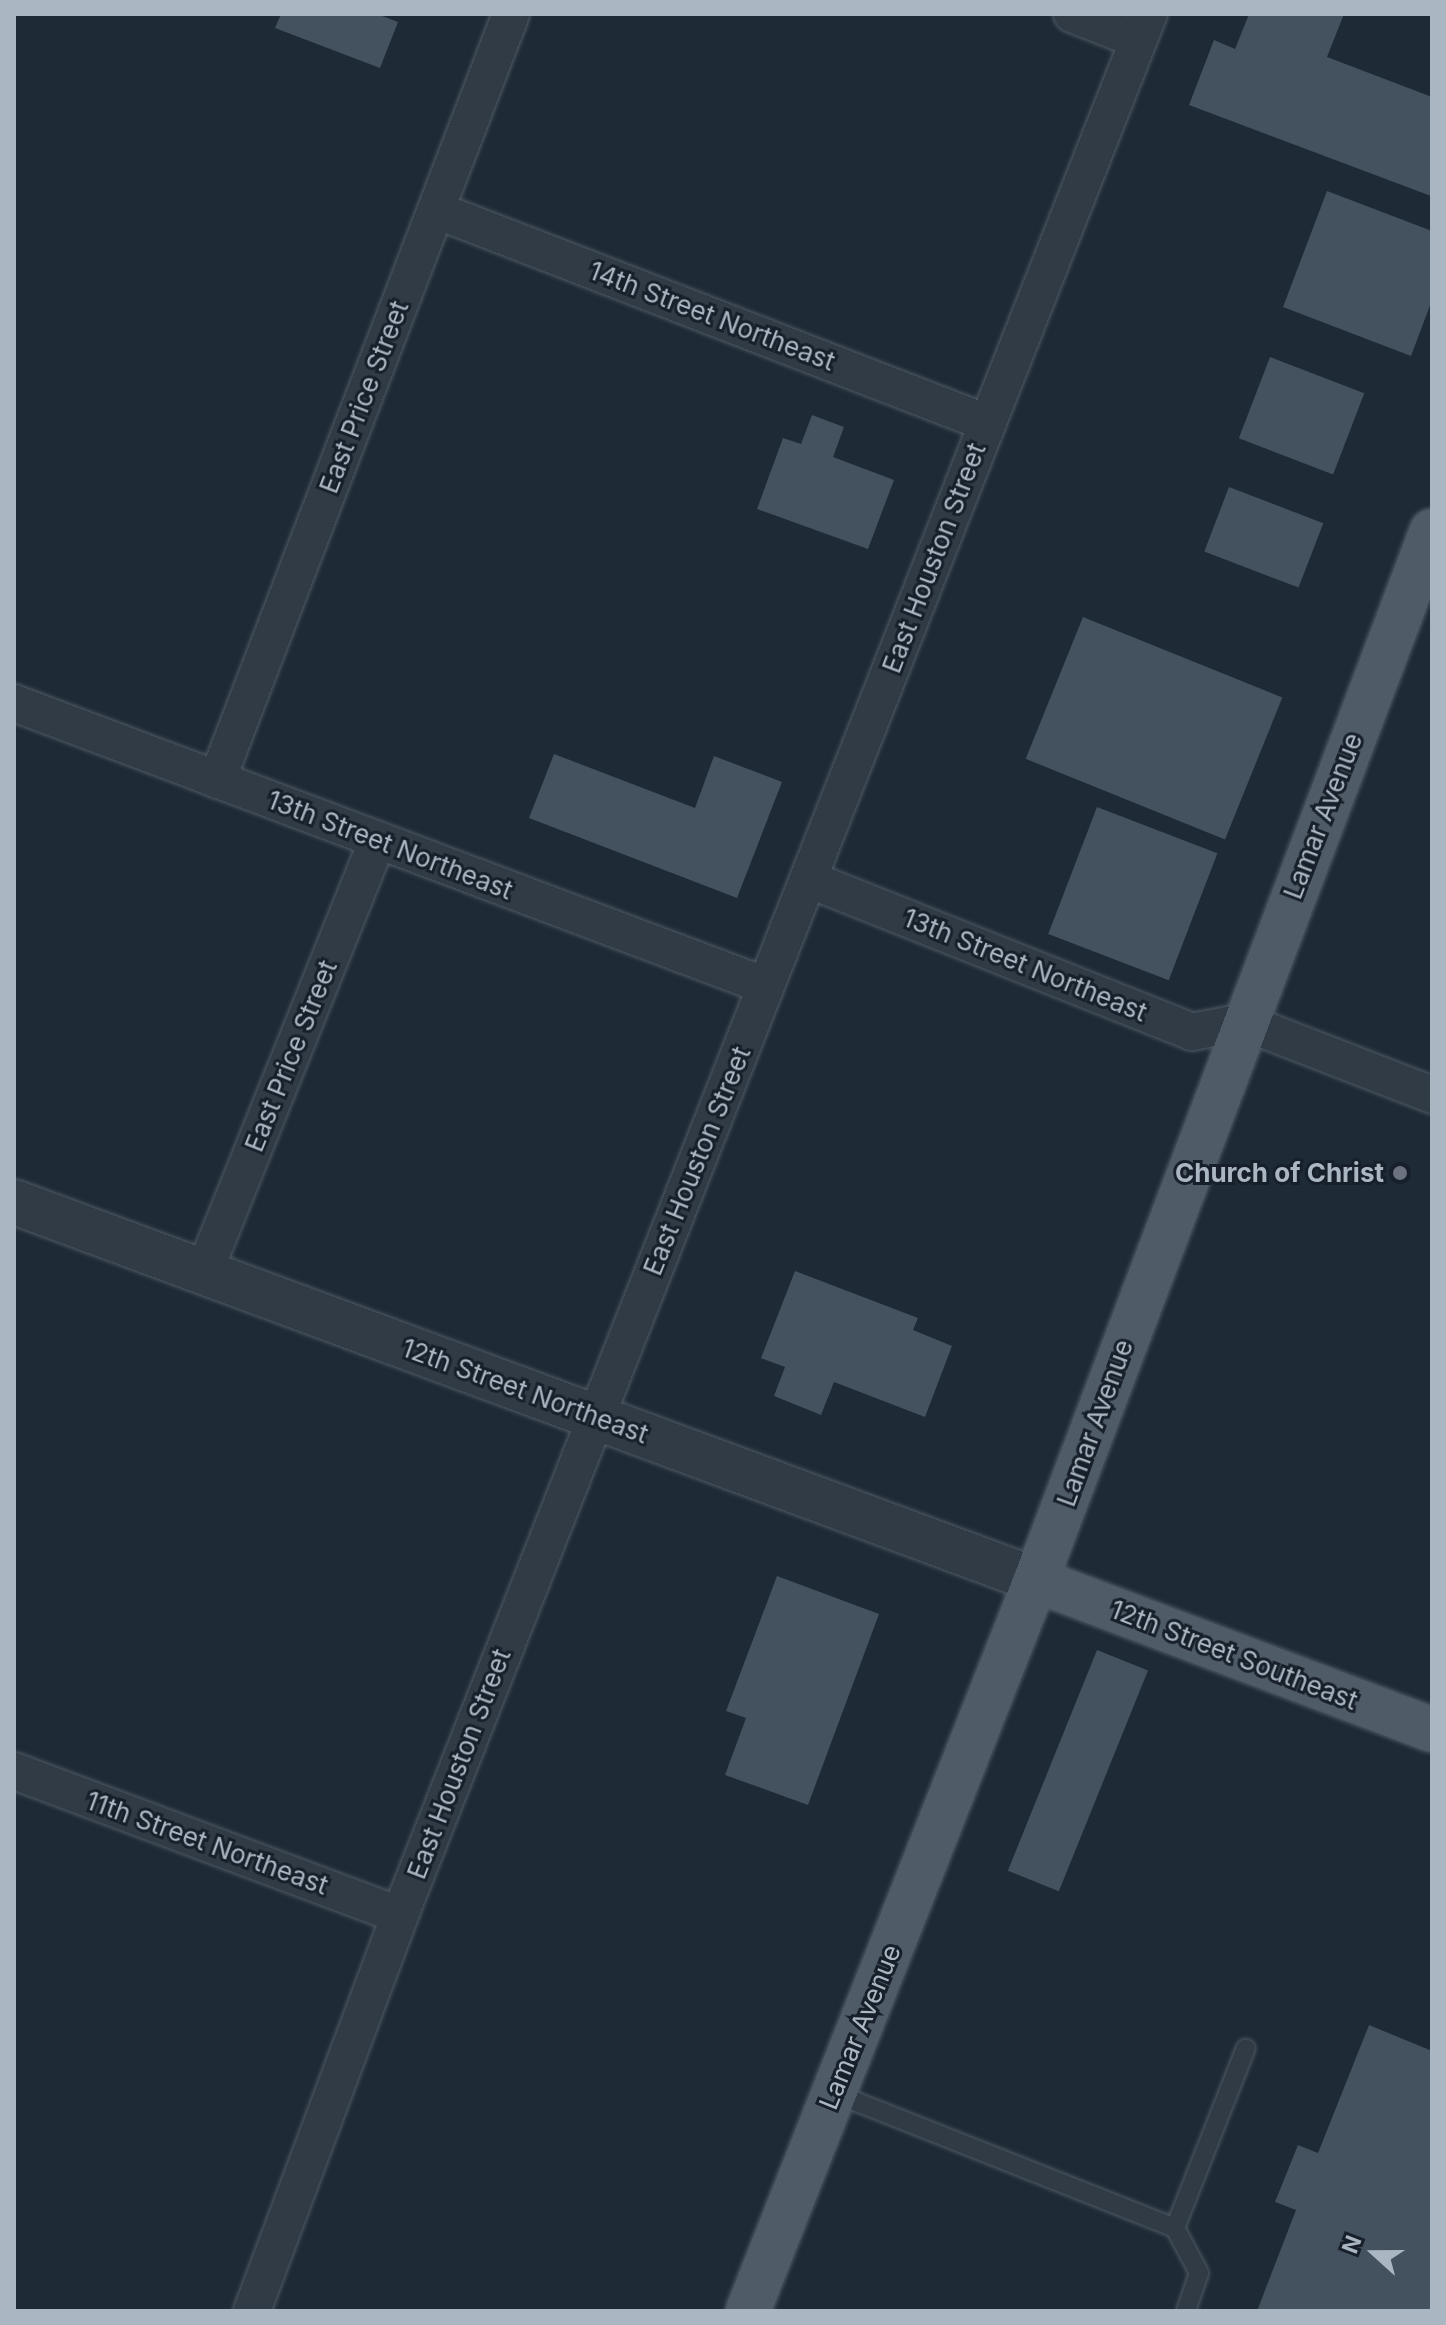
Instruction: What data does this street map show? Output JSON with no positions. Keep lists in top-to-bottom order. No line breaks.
{"streets":{"main road":["Lamar Avenue","12th Street Southeast"],"street":["14th Street Northeast","East Price Street","East Houston Street","13th Street Northeast","12th Street Northeast","11th Street Northeast"]},"crossings":[["14th Street Northeast","East Price Street"],["14th Street Northeast","East Houston Street"],["East Price Street","13th Street Northeast"],["East Price Street","12th Street Northeast"],["East Houston Street","13th Street Northeast"],["East Houston Street","12th Street Northeast"],["East Houston Street","11th Street Northeast"],["Lamar Avenue","13th Street Northeast"],["Lamar Avenue","12th Street Northeast"],["Lamar Avenue","12th Street Southeast"],["12th Street Northeast","12th Street Southeast"]],"places":["Church of Christ"],"north":"left"}
